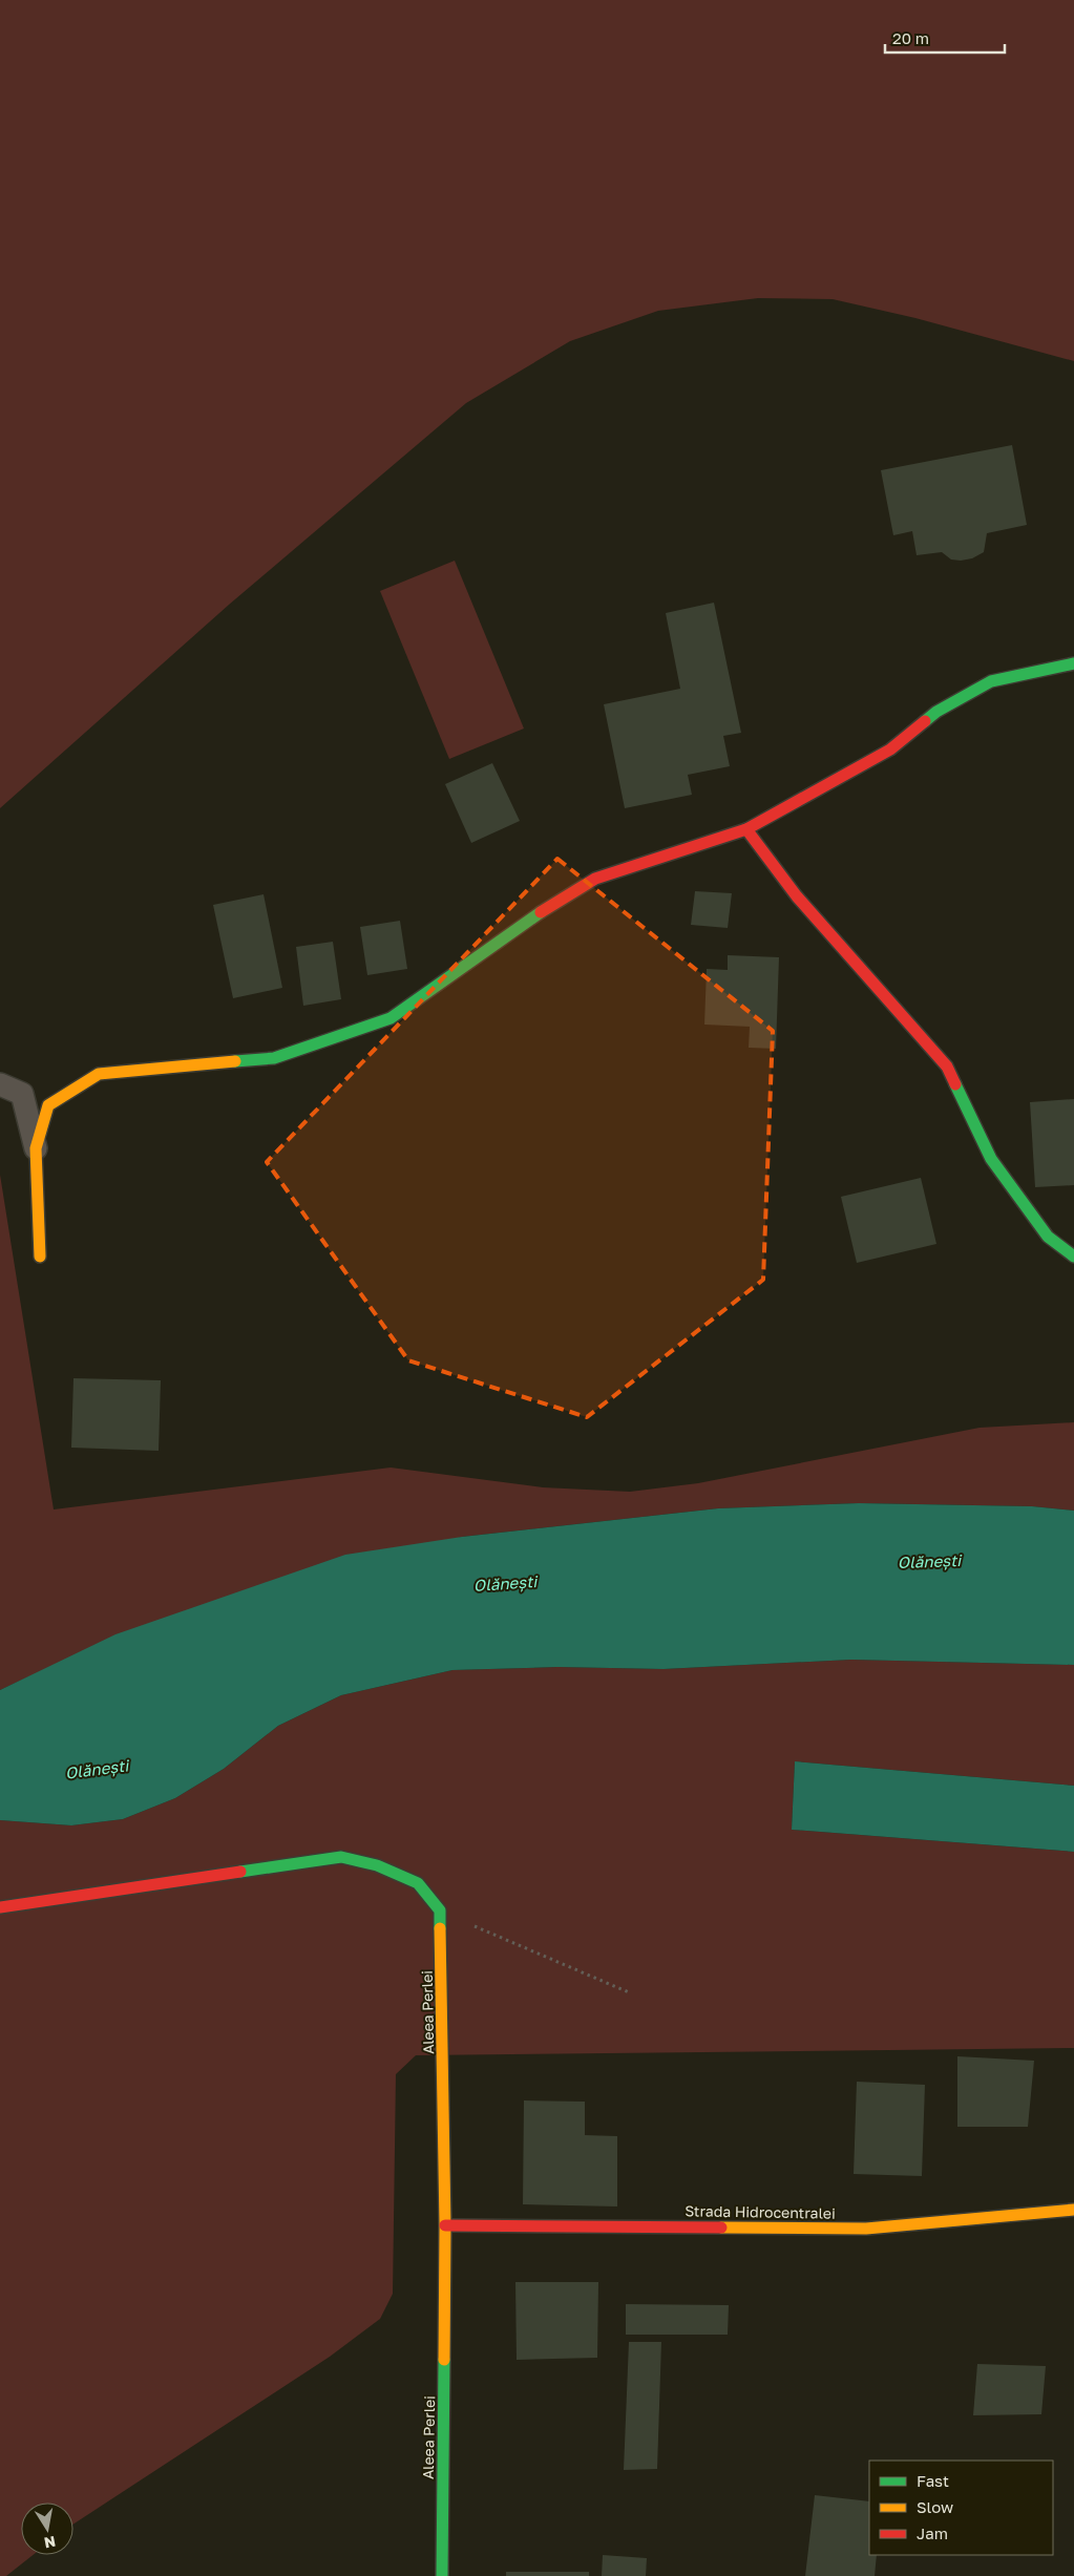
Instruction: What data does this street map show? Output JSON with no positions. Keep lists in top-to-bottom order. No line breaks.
{"streets":{"street":["Aleea Perlei","Strada Hidrocentralei"]},"crossings":[["Aleea Perlei","Strada Hidrocentralei"]],"water":["Olănești"],"legend":["Fast","Slow","Jam"],"scale_bar":"20 m","north":"bottom"}
